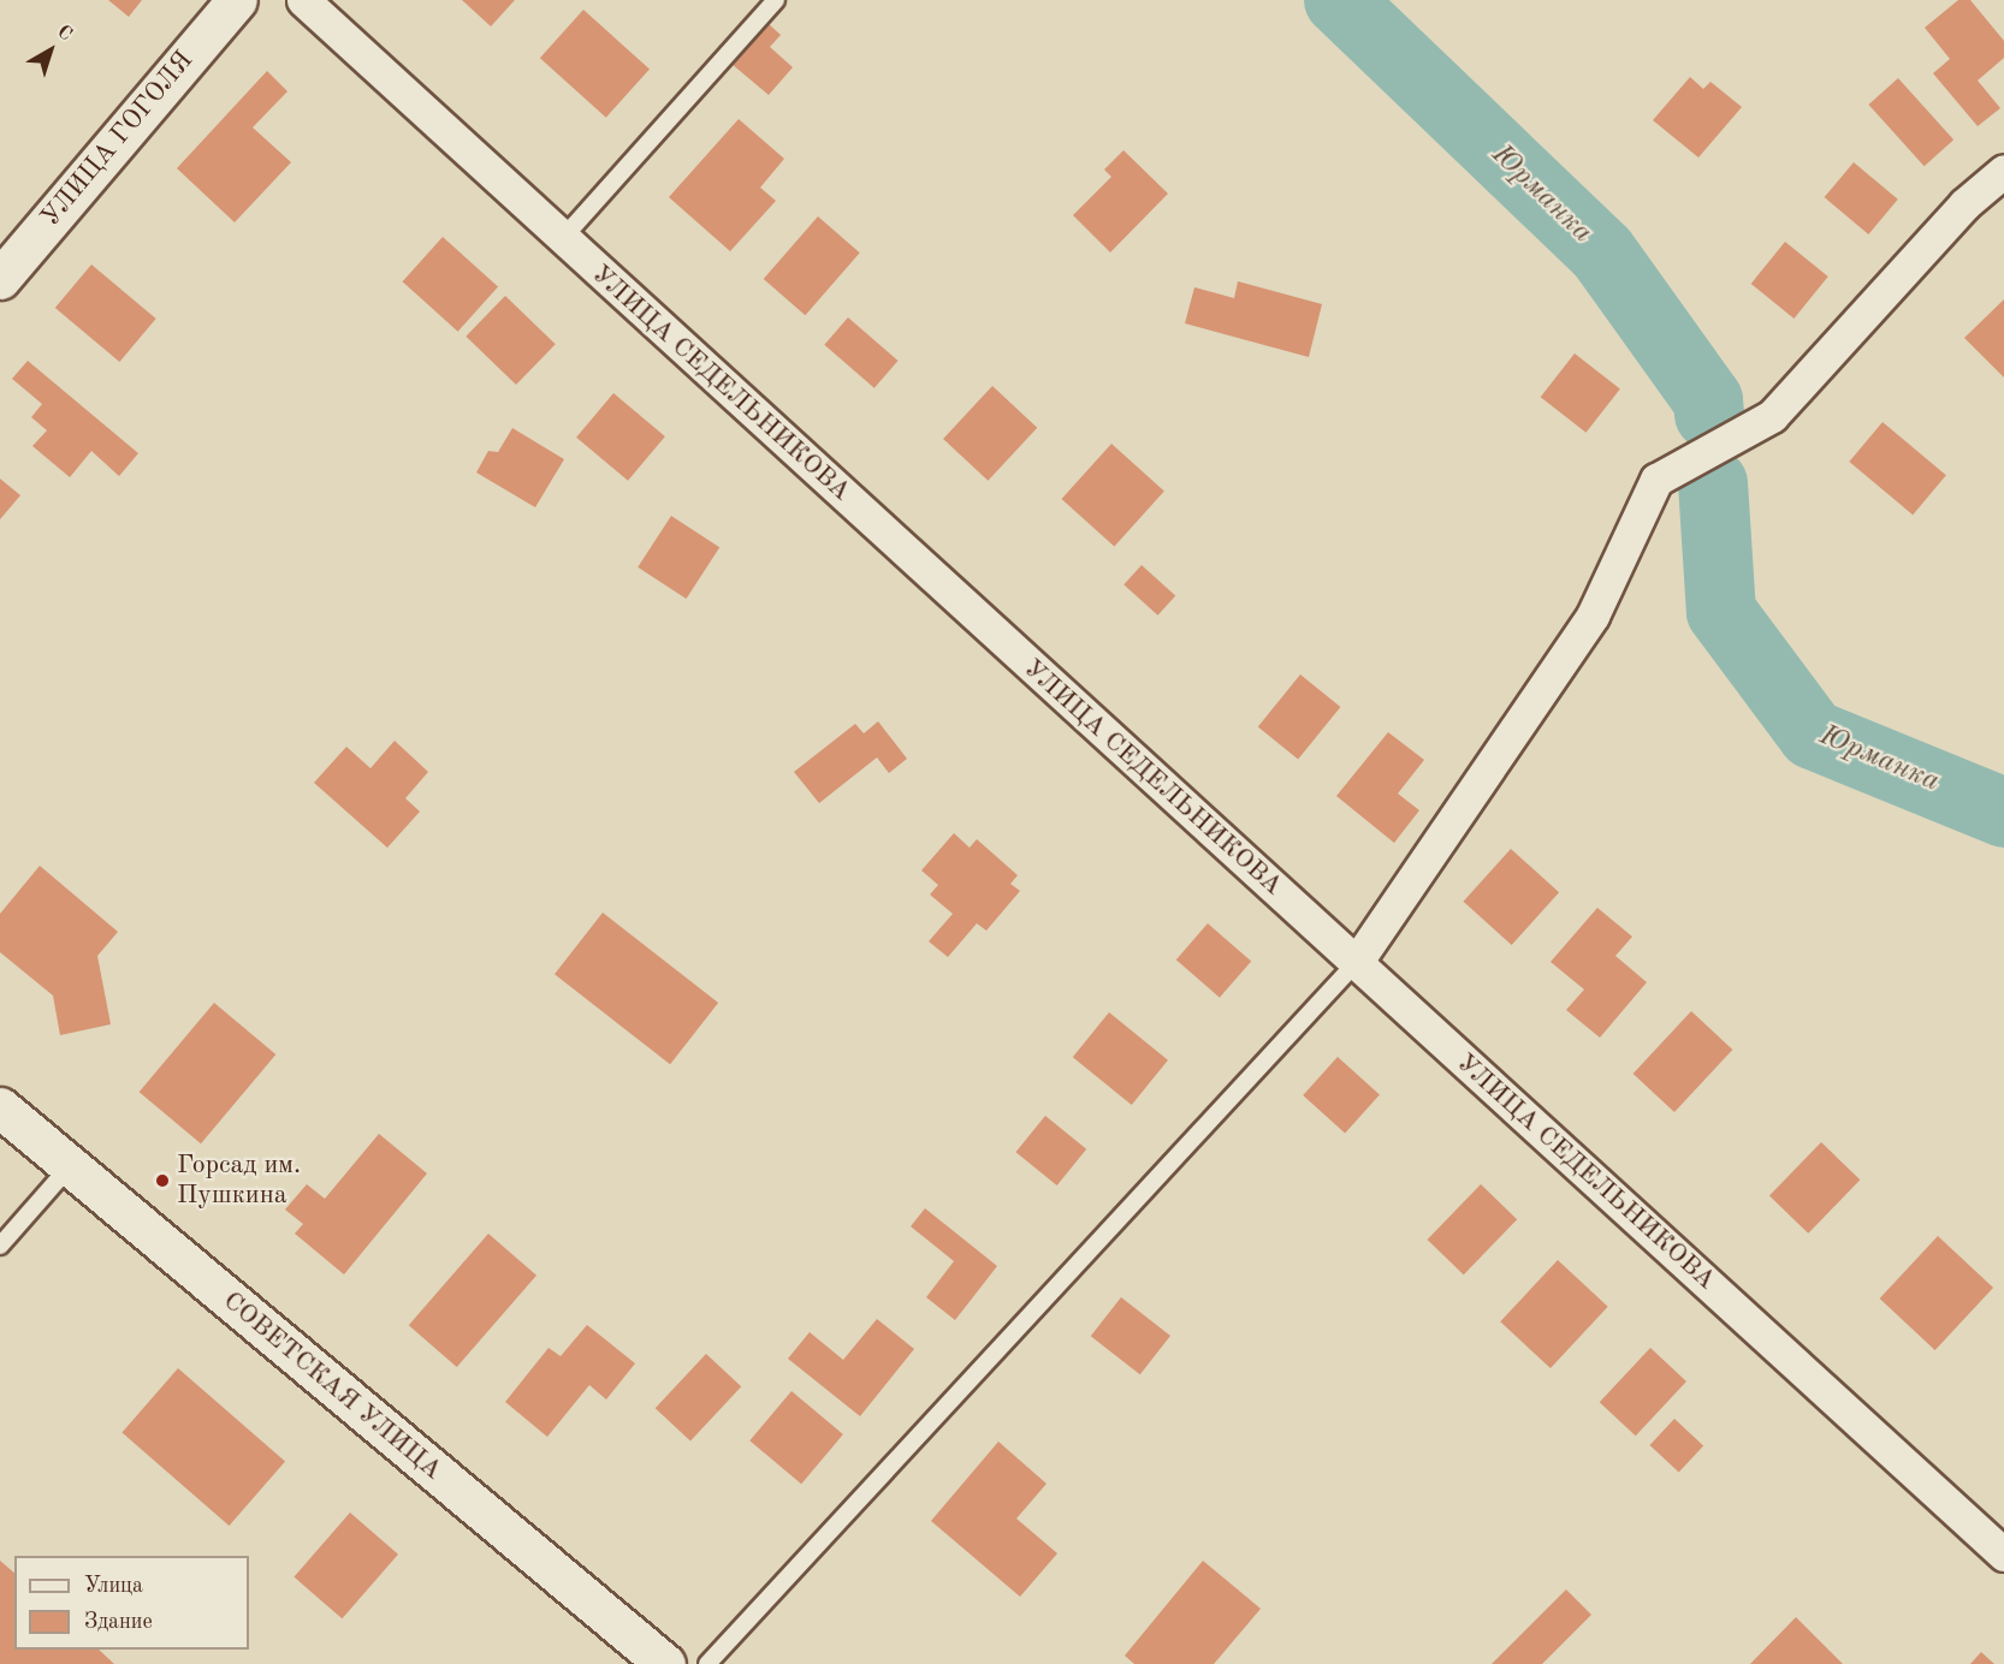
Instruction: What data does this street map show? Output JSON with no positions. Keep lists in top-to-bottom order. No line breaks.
{"streets":{"main road":["УЛИЦА ГОГОЛЯ","СОВЕТСКАЯ УЛИЦА"],"street":["УЛИЦА СЕДЕЛЬНИКОВА"]},"water":["Юрманка"],"places":["Горсад им. Пушкина"],"legend":["Улица","Здание"],"north":"top right"}
